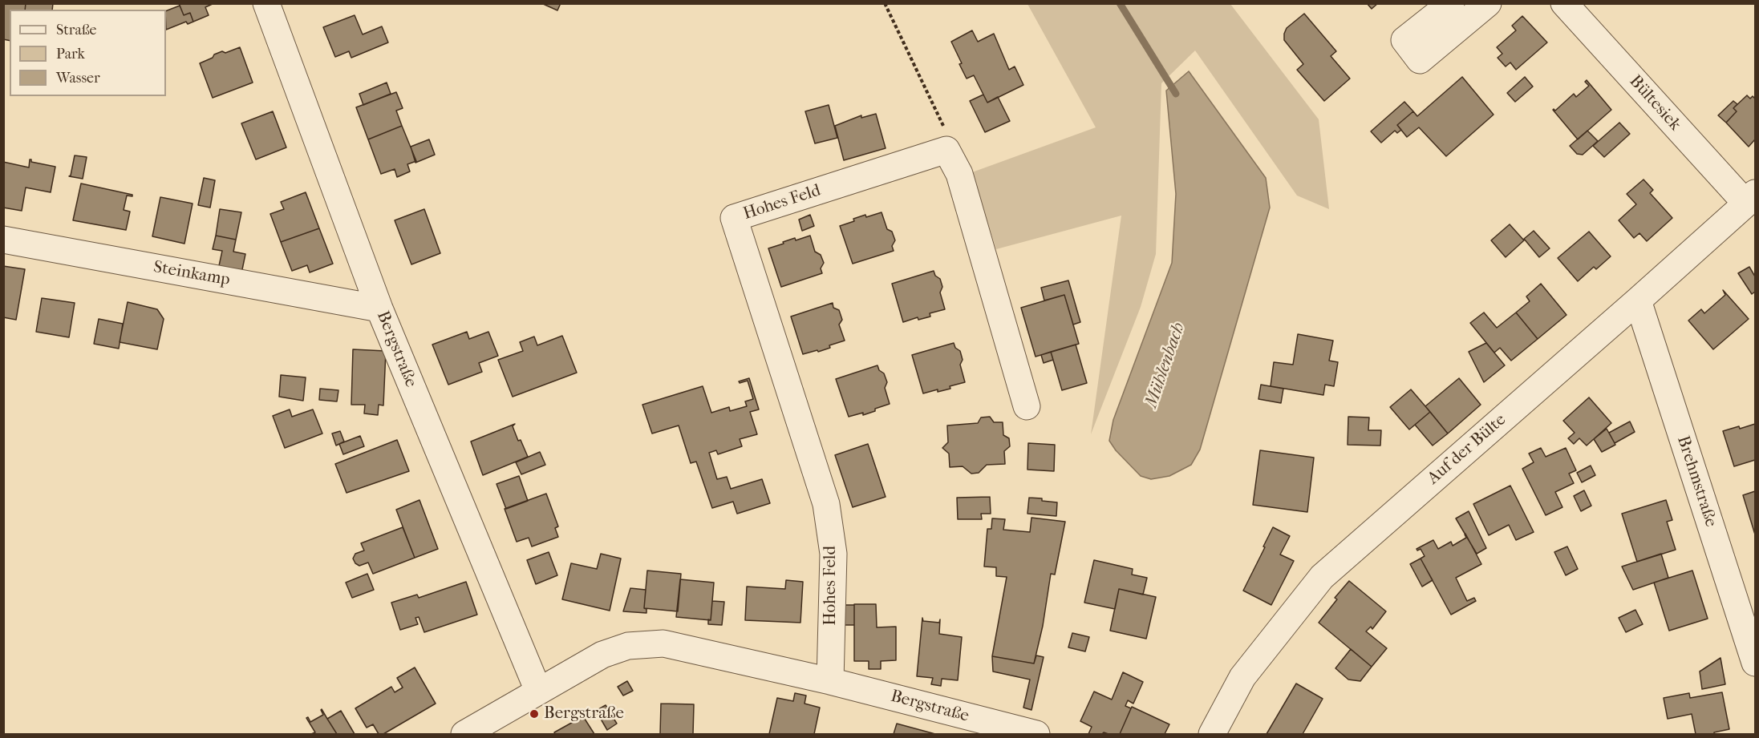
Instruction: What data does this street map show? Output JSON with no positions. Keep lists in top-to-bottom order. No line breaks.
{"streets":{"street":["Bültesiek","Hohes Feld","Steinkamp","Bergstraße","Auf der Bülte","Brehmstraße"]},"crossings":[["Bültesiek","Auf der Bülte"],["Hohes Feld","Bergstraße"],["Steinkamp","Bergstraße"],["Auf der Bülte","Brehmstraße"]],"water":["Mühlenbach"],"places":["Bergstraße"],"legend":["Straße","Park","Wasser"]}
